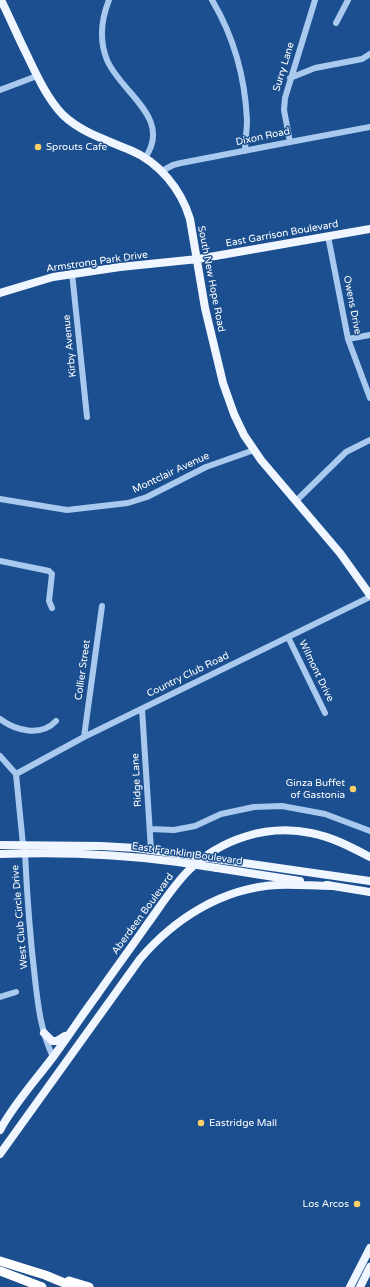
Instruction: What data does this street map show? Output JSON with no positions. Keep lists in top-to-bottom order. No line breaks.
{"streets":{"main road":["East Garrison Boulevard","Armstrong Park Drive","South New Hope Road","East Franklin Boulevard","Aberdeen Boulevard"],"street":["Surry Lane","Dixon Road","Owens Drive","Kirby Avenue","Montclair Avenue","Collier Street","Wilmont Drive","Country Club Road","Ridge Lane","West Club Circle Drive"]},"crossings":[["Surry Lane","Dixon Road"],["Dixon Road","South New Hope Road"],["East Garrison Boulevard","Armstrong Park Drive"],["East Garrison Boulevard","South New Hope Road"],["East Garrison Boulevard","Owens Drive"],["Armstrong Park Drive","South New Hope Road"],["Armstrong Park Drive","Kirby Avenue"],["South New Hope Road","Montclair Avenue"],["South New Hope Road","Country Club Road"],["Collier Street","Country Club Road"],["Wilmont Drive","Country Club Road"],["Country Club Road","Ridge Lane"],["Country Club Road","West Club Circle Drive"],["Ridge Lane","East Franklin Boulevard"],["East Franklin Boulevard","West Club Circle Drive"],["Aberdeen Boulevard","West Club Circle Drive"]],"places":["Sprouts Cafe","Ginza Buffet of Gastonia","Eastridge Mall","Los Arcos"]}
